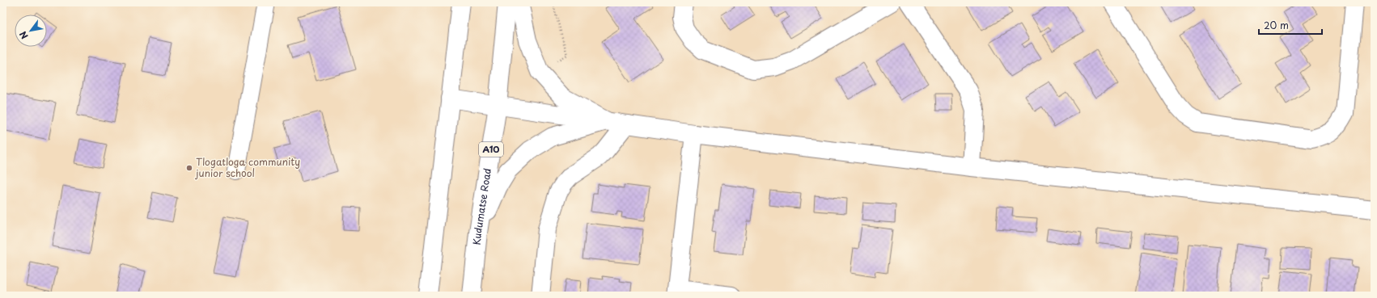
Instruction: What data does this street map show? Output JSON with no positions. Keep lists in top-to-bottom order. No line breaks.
{"streets":{"street":["A10","Kudumatse Road"]},"places":["Tlogatloga community junior school"],"scale_bar":"20 m","north":"bottom left"}
